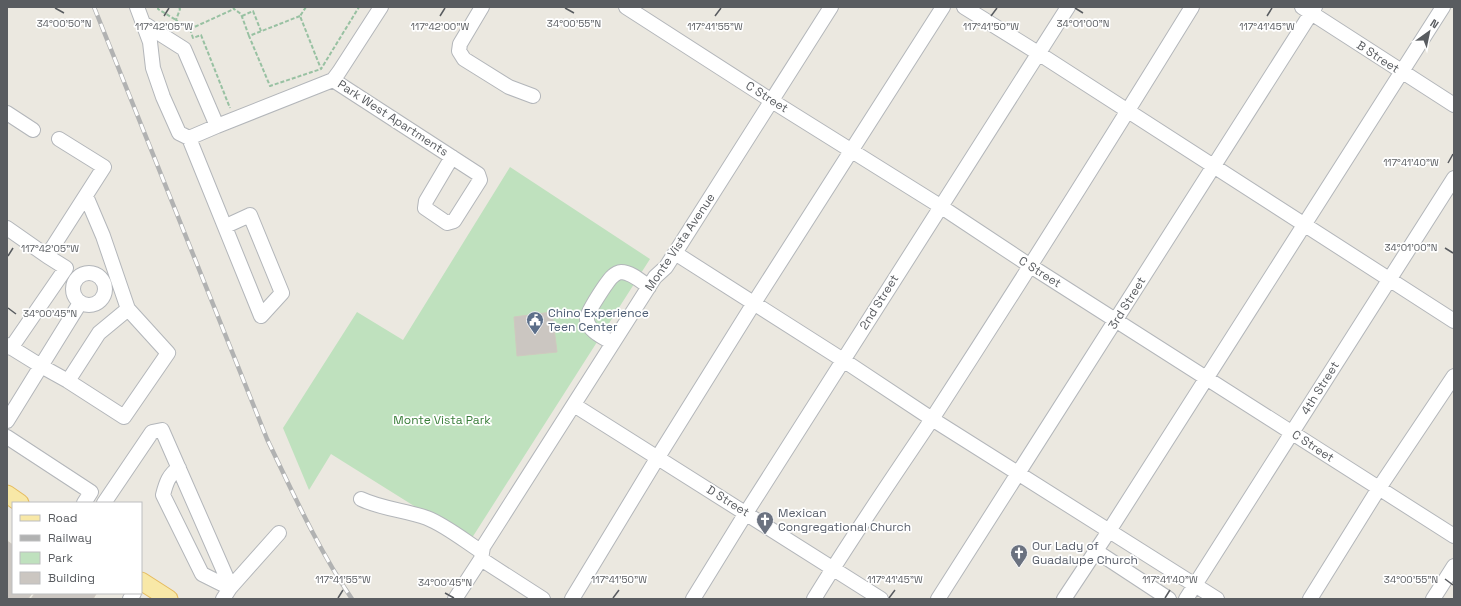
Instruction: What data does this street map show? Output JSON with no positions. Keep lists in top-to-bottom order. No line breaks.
{"streets":{"street":["B Street","C Street","Park West Apartments","Monte Vista Avenue","2nd Street","3rd Street","4th Street","D Street"]},"crossings":[["B Street","3rd Street"],["C Street","Monte Vista Avenue"],["C Street","2nd Street"],["C Street","3rd Street"],["C Street","4th Street"],["Monte Vista Avenue","D Street"],["2nd Street","D Street"]],"parks":["Monte Vista Park"],"places":{"public building":["Chino Experience Teen Center"],"church":["Mexican Congregational Church","Our Lady of Guadalupe Church"]},"legend":["Road","Railway","Park","Building"],"north":"top right","coordinates":["34°00'55\"N","34°01'00\"N","34°00'50\"N","117°42'00\"W","117°41'50\"W","117°41'45\"W","117°42'05\"W","117°41'55\"W","117°41'40\"W","34°00'45\"N"]}
